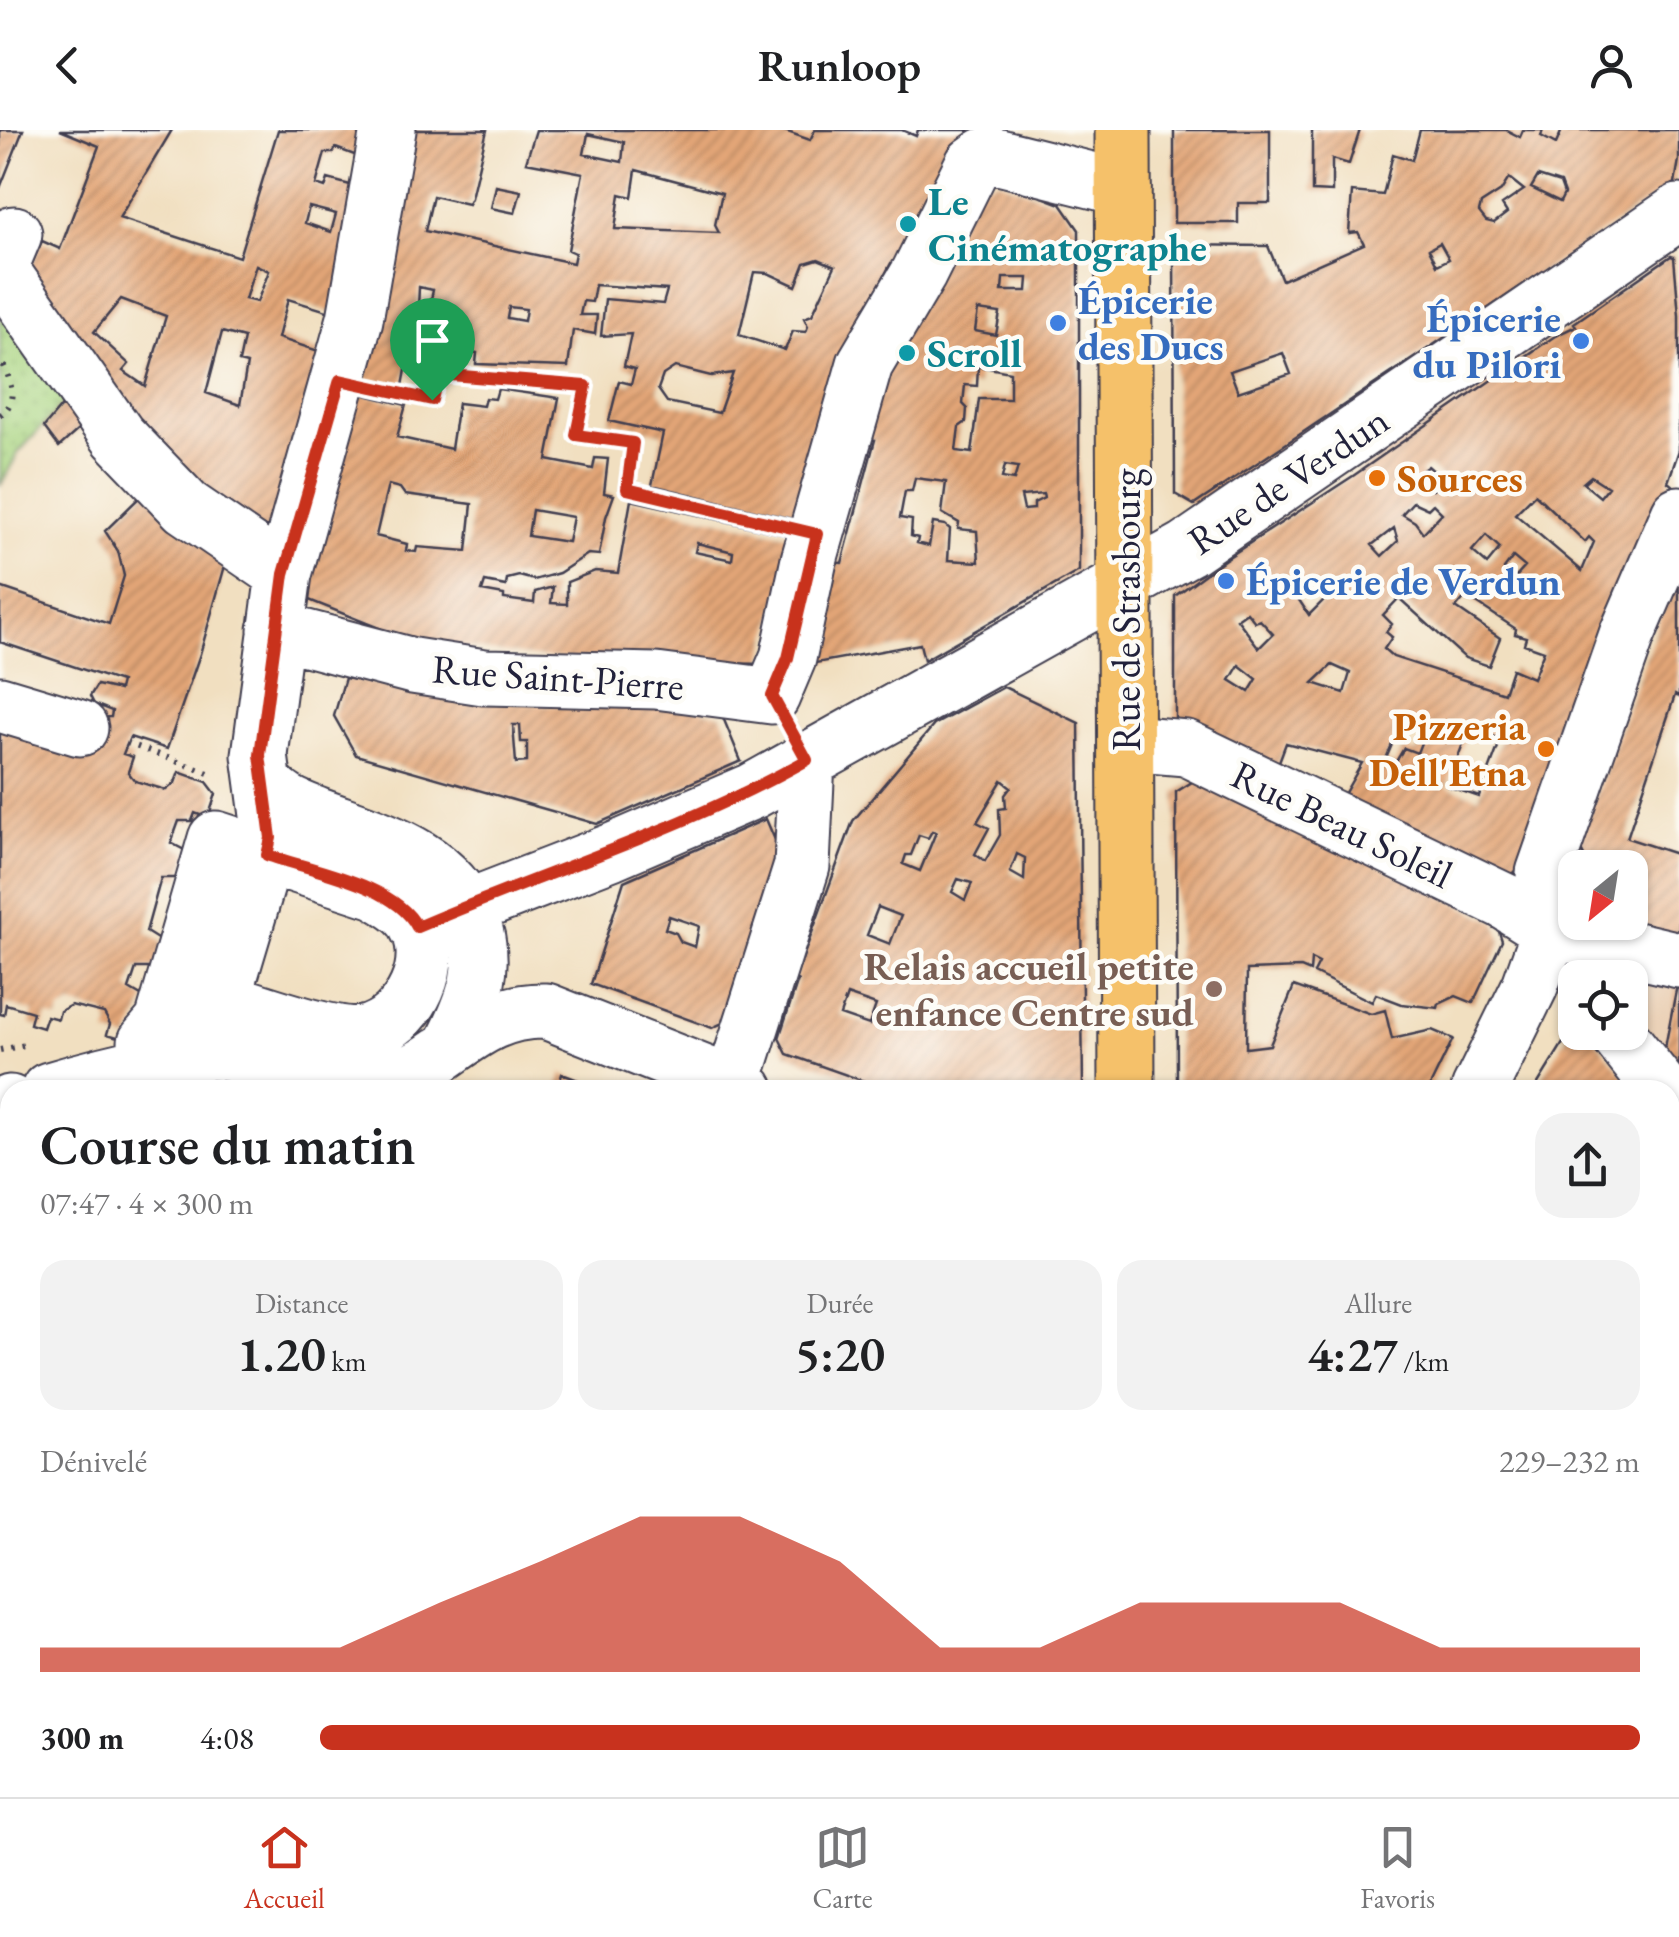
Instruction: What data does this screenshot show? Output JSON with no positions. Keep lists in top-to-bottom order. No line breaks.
{"streets":{"main road":["Rue de Strasbourg"],"street":["Rue de Verdun","Rue Saint-Pierre","Rue Beau Soleil"]},"crossings":[["Rue de Verdun","Rue de Strasbourg"],["Rue de Strasbourg","Rue Beau Soleil"]],"places":["Le Cinématographe","Épicerie des Ducs","Épicerie du Pilori","Scroll","Sources","Épicerie de Verdun","Pizzeria Dell'Etna","Relais accueil petite enfance Centre sud"],"north":"bottom left","page":{"header":"Runloop","heading":["Course du matin","07:47 · 4 × 300 m"],"stats":[["Distance","1.20 km"],["Durée","5:20"],["Allure","4:27 /km"]],"chart":["Dénivelé","229–232 m"],"list":[{"name":"300 m","note":"4:08"}],"tabs":["Accueil","Carte","Favoris"]}}
